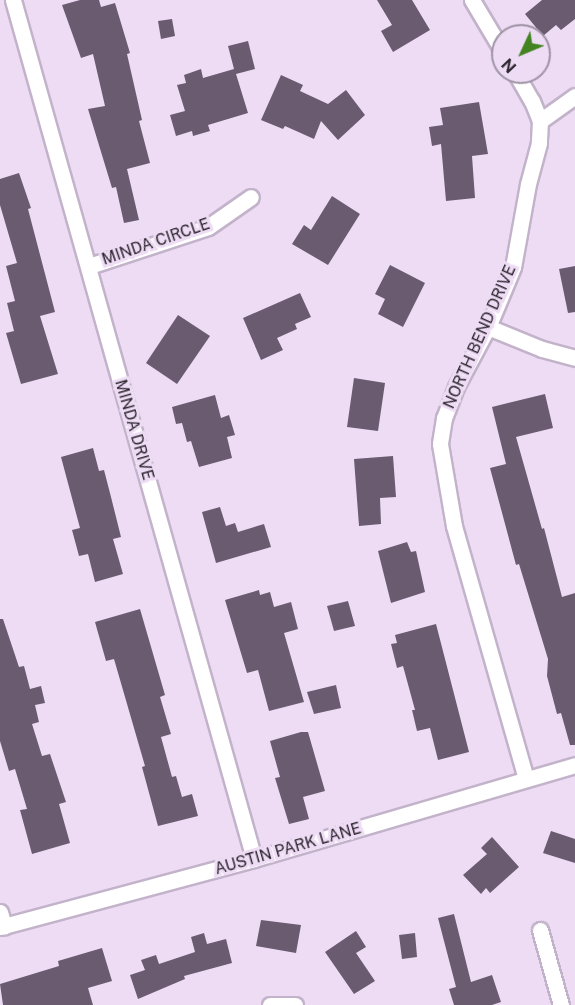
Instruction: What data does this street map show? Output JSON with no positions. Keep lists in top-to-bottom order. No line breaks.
{"streets":{"street":["MINDA CIRCLE","NORTH BEND DRIVE","MINDA DRIVE","AUSTIN PARK LANE"]},"crossings":[["MINDA CIRCLE","MINDA DRIVE"],["NORTH BEND DRIVE","AUSTIN PARK LANE"],["MINDA DRIVE","AUSTIN PARK LANE"]],"north":"bottom left"}
